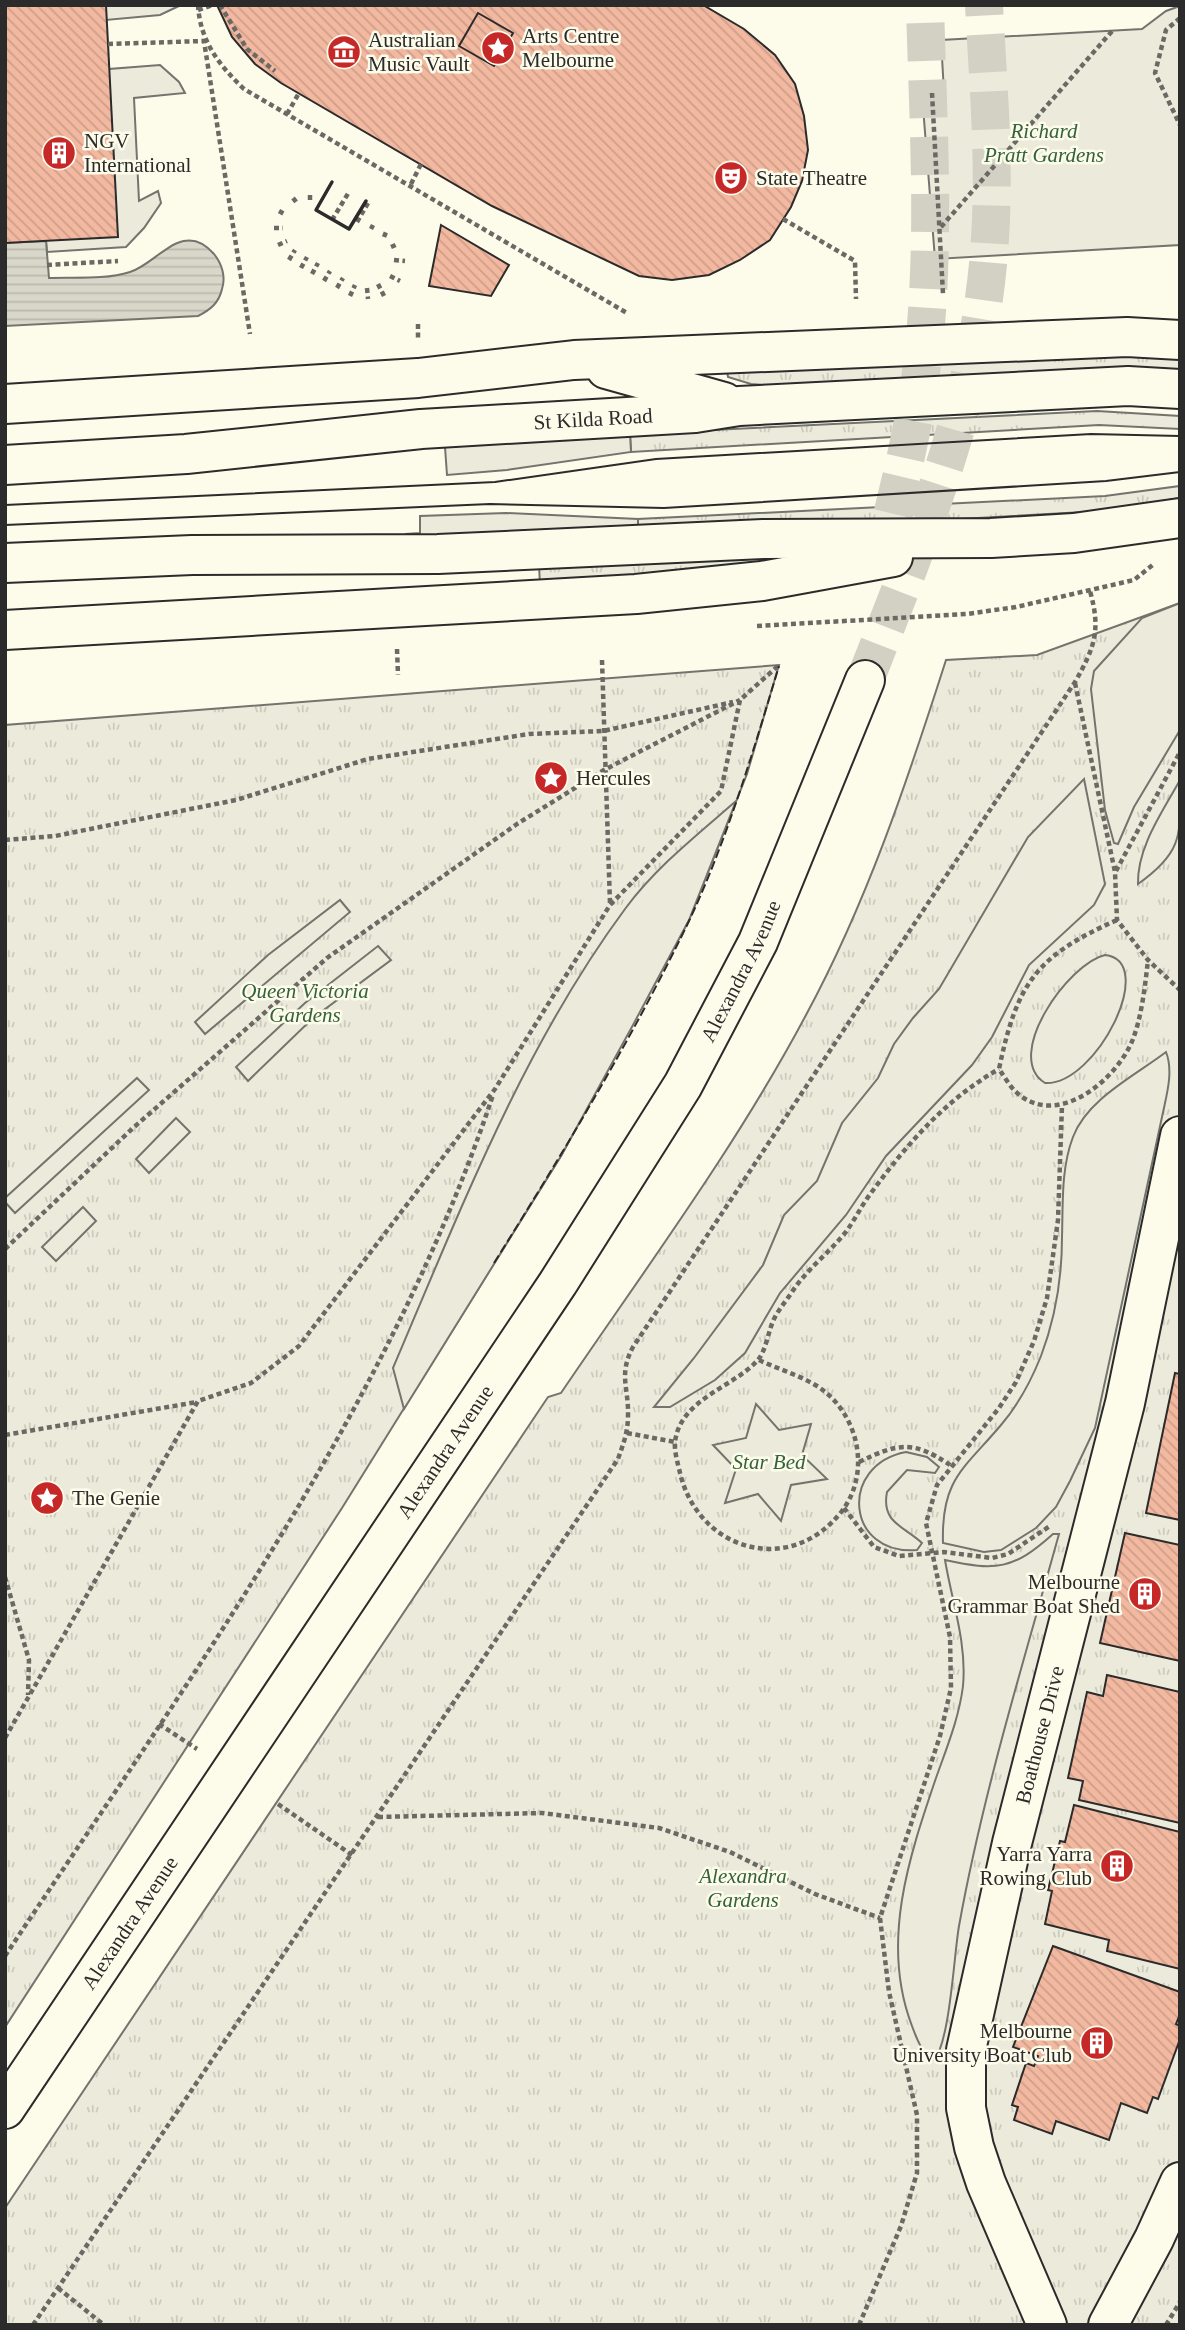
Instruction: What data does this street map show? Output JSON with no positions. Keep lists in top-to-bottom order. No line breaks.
{"streets":{"main road":["St Kilda Road","Alexandra Avenue","Boathouse Drive"]},"parks":["Richard Pratt Gardens","Queen Victoria Gardens","Star Bed","Alexandra Gardens"],"places":{"place":["Arts Centre Melbourne","Hercules","The Genie"],"museum":["Australian Music Vault"],"building":["NGV International","Melbourne Grammar Boat Shed","Yarra Yarra Rowing Club","Melbourne University Boat Club"],"theatre":["State Theatre"]}}
